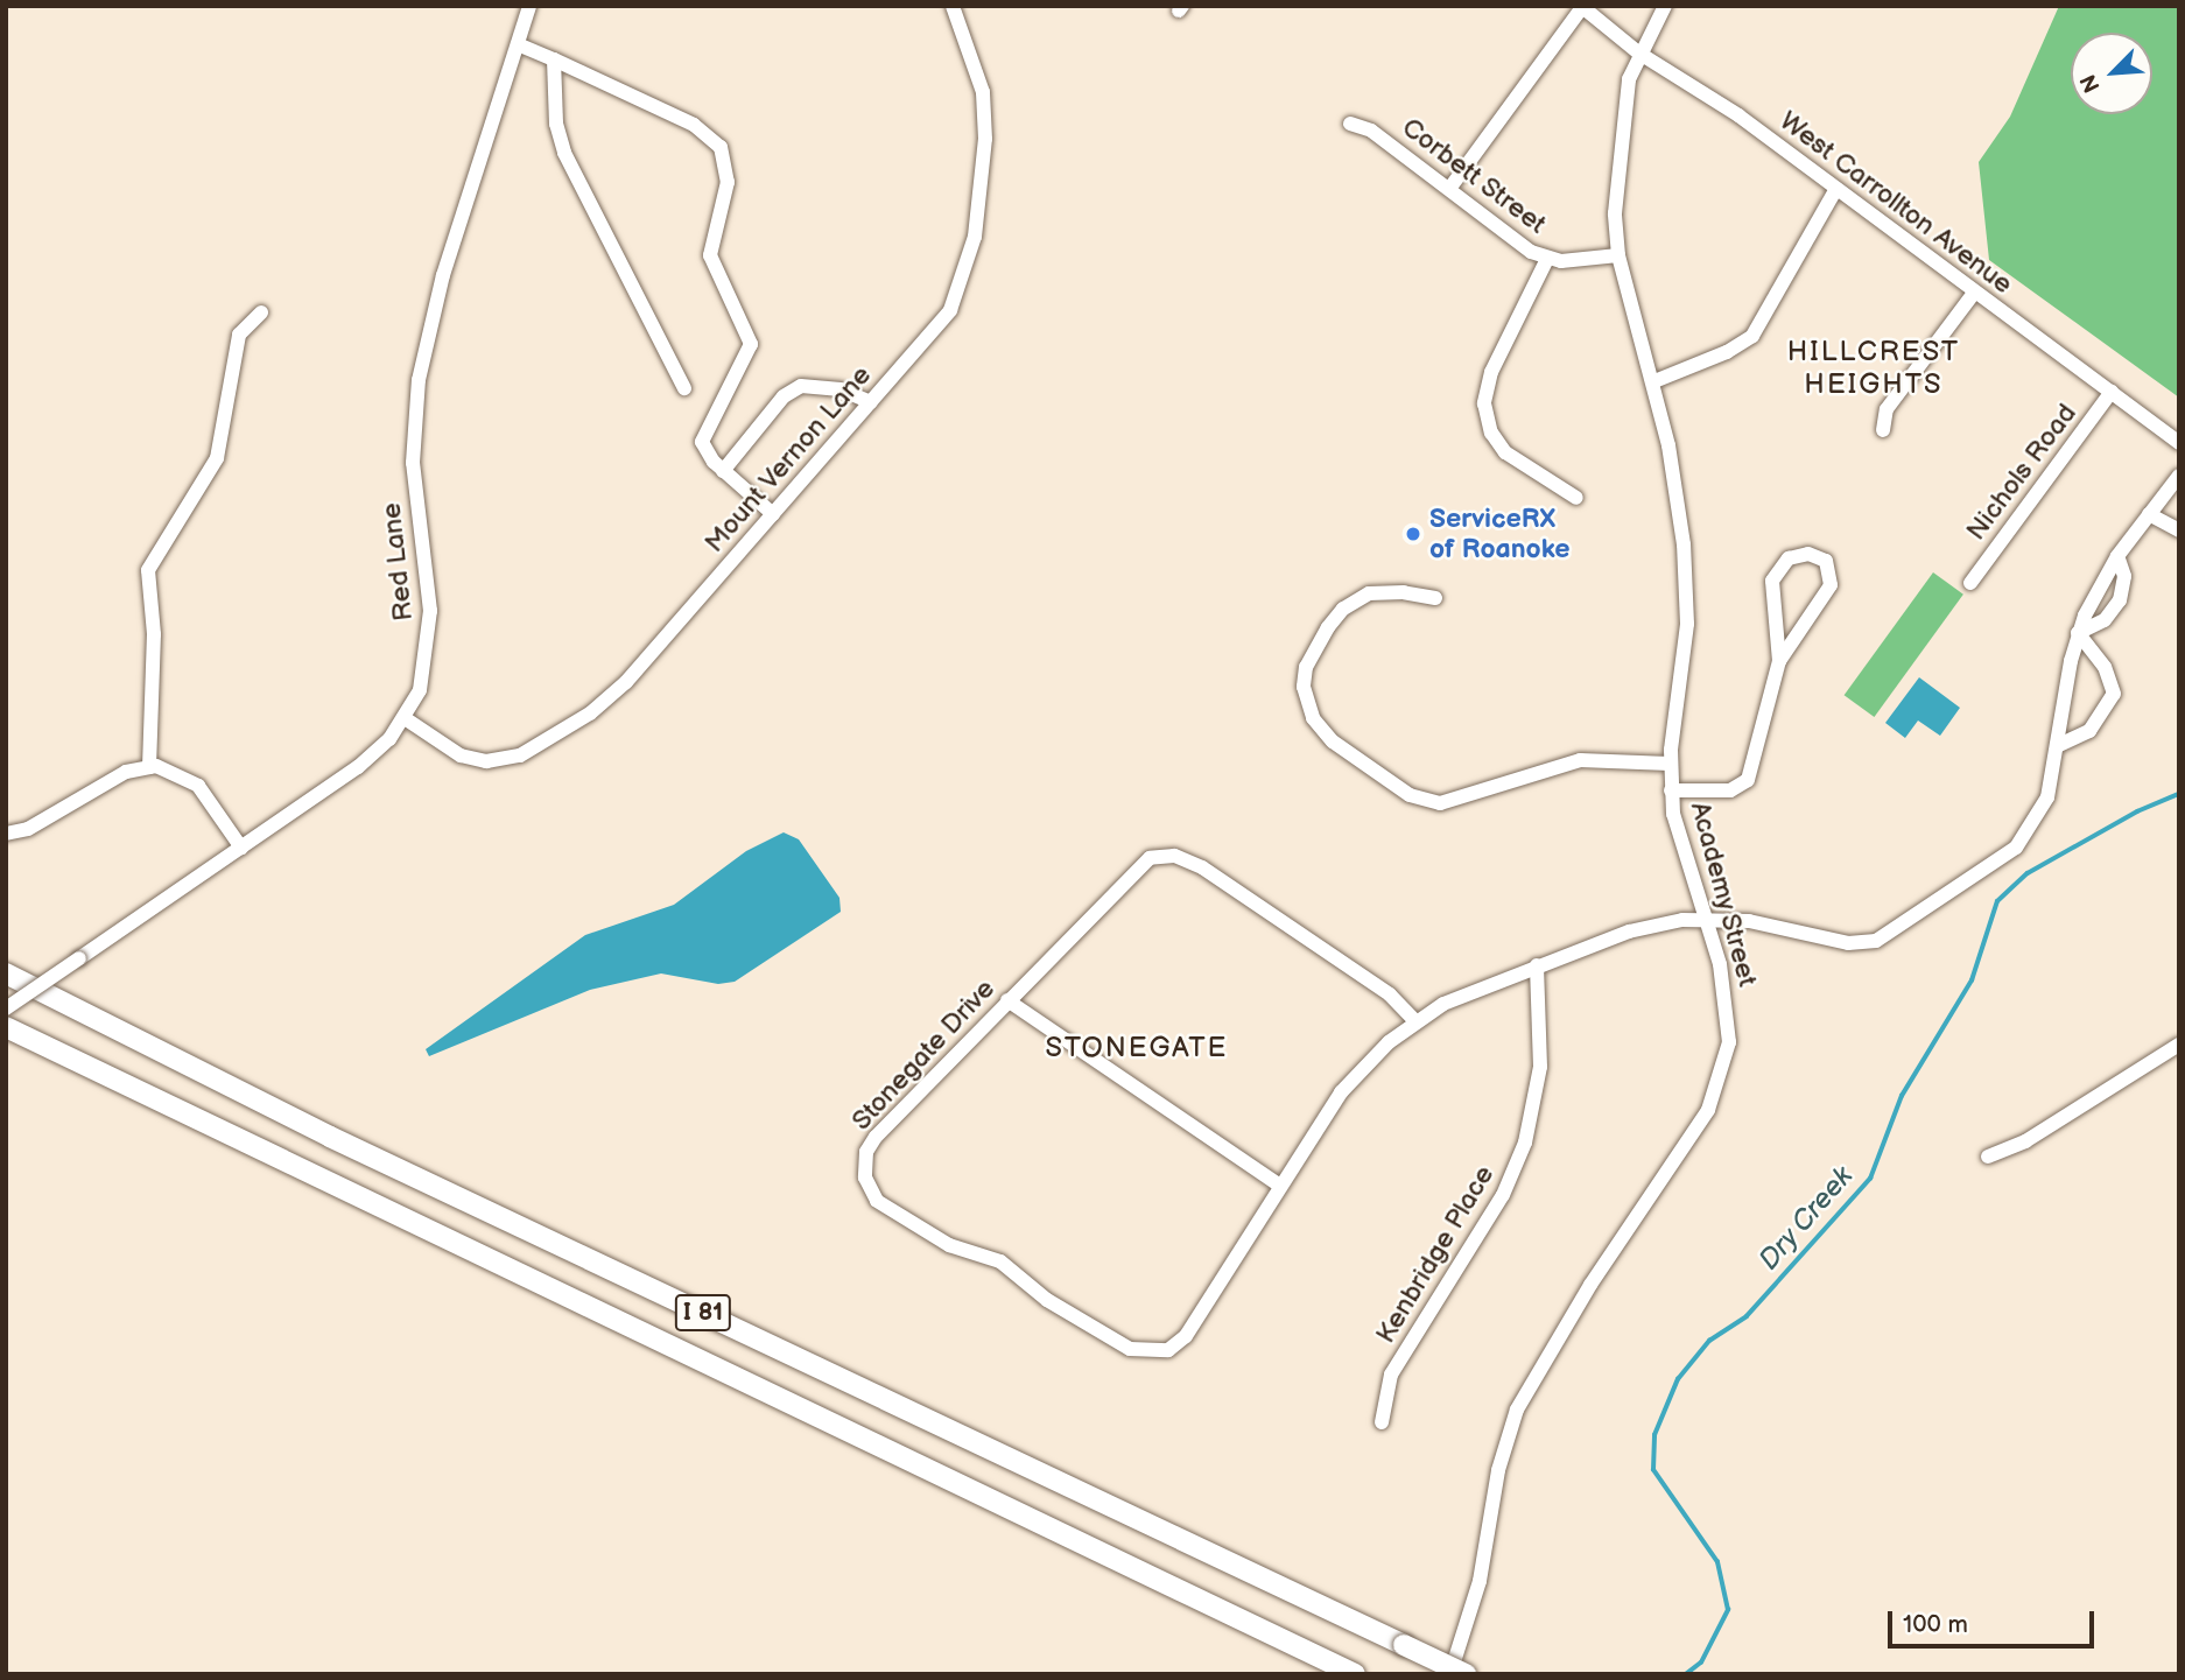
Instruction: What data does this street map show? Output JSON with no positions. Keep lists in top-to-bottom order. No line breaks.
{"streets":{"highway":["I 81"],"street":["Corbett Street","West Carrollton Avenue","Mount Vernon Lane","Nichols Road","Red Lane","Academy Street","Stonegate Drive","Kenbridge Place"]},"crossings":[["Corbett Street","Academy Street"],["West Carrollton Avenue","Nichols Road"],["West Carrollton Avenue","Academy Street"],["Mount Vernon Lane","Red Lane"],["Academy Street","Stonegate Drive"],["Stonegate Drive","Kenbridge Place"]],"districts":["HILLCREST HEIGHTS","STONEGATE"],"water":["Dry Creek"],"places":["ServiceRX of Roanoke"],"scale_bar":"100 m","north":"bottom left"}
